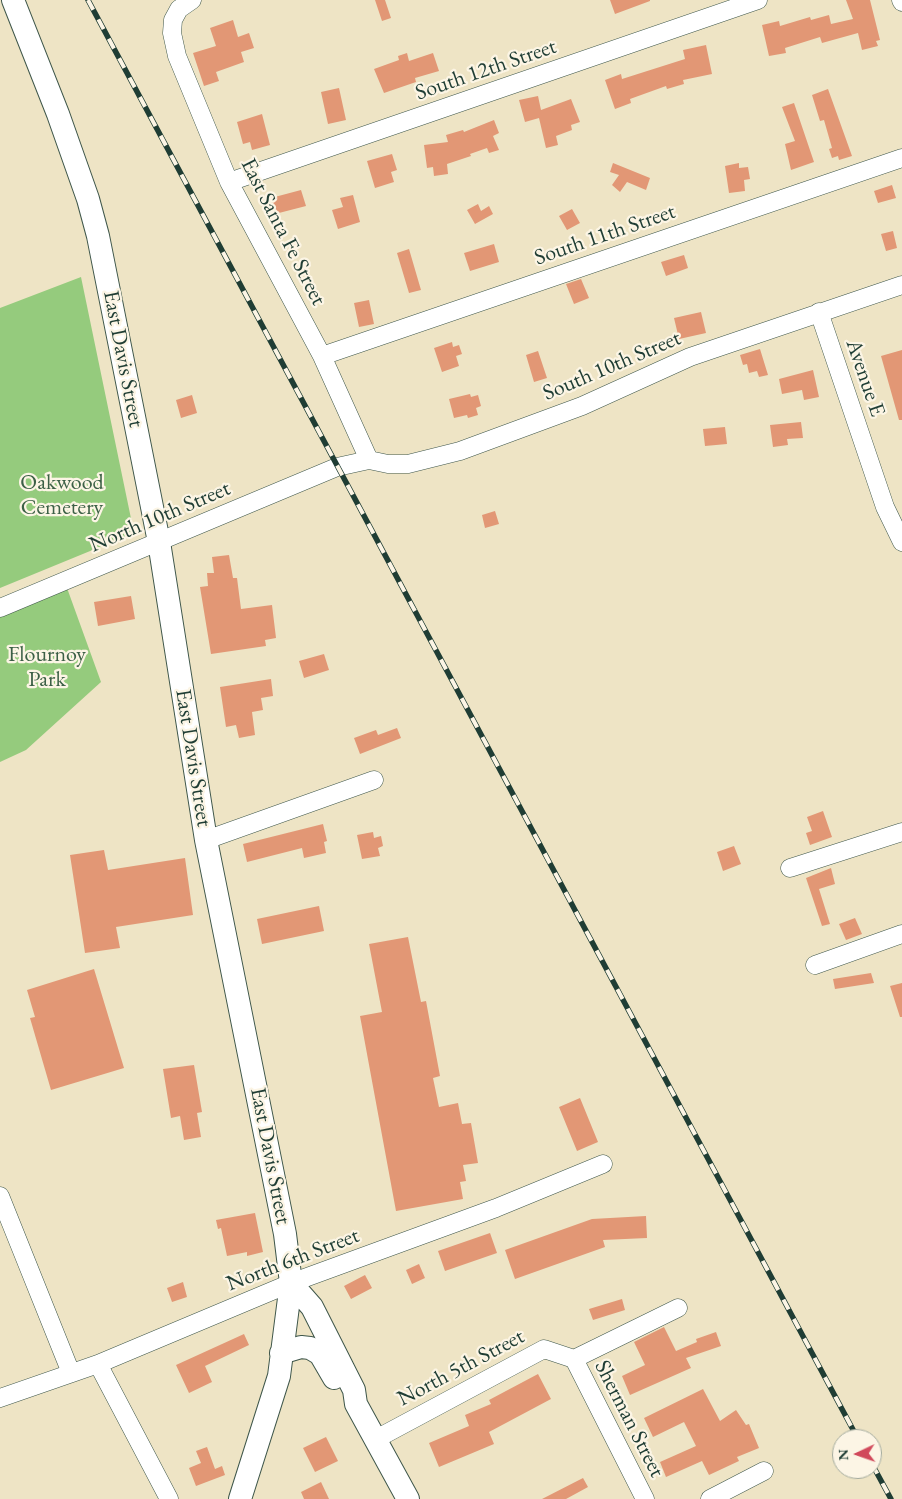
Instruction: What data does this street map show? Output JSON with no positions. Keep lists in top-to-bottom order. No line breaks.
{"streets":{"main road":["East Davis Street"],"street":["South 12th Street","East Santa Fe Street","South 11th Street","South 10th Street","Avenue E","North 10th Street","North 6th Street","North 5th Street","Sherman Street"]},"crossings":[["South 12th Street","East Santa Fe Street"],["East Santa Fe Street","South 11th Street"],["East Santa Fe Street","South 10th Street"],["East Davis Street","North 10th Street"],["East Davis Street","North 6th Street"],["South 10th Street","Avenue E"],["South 10th Street","North 10th Street"],["North 5th Street","Sherman Street"]],"parks":["Oakwood Cemetery","Flournoy Park"],"north":"left"}
